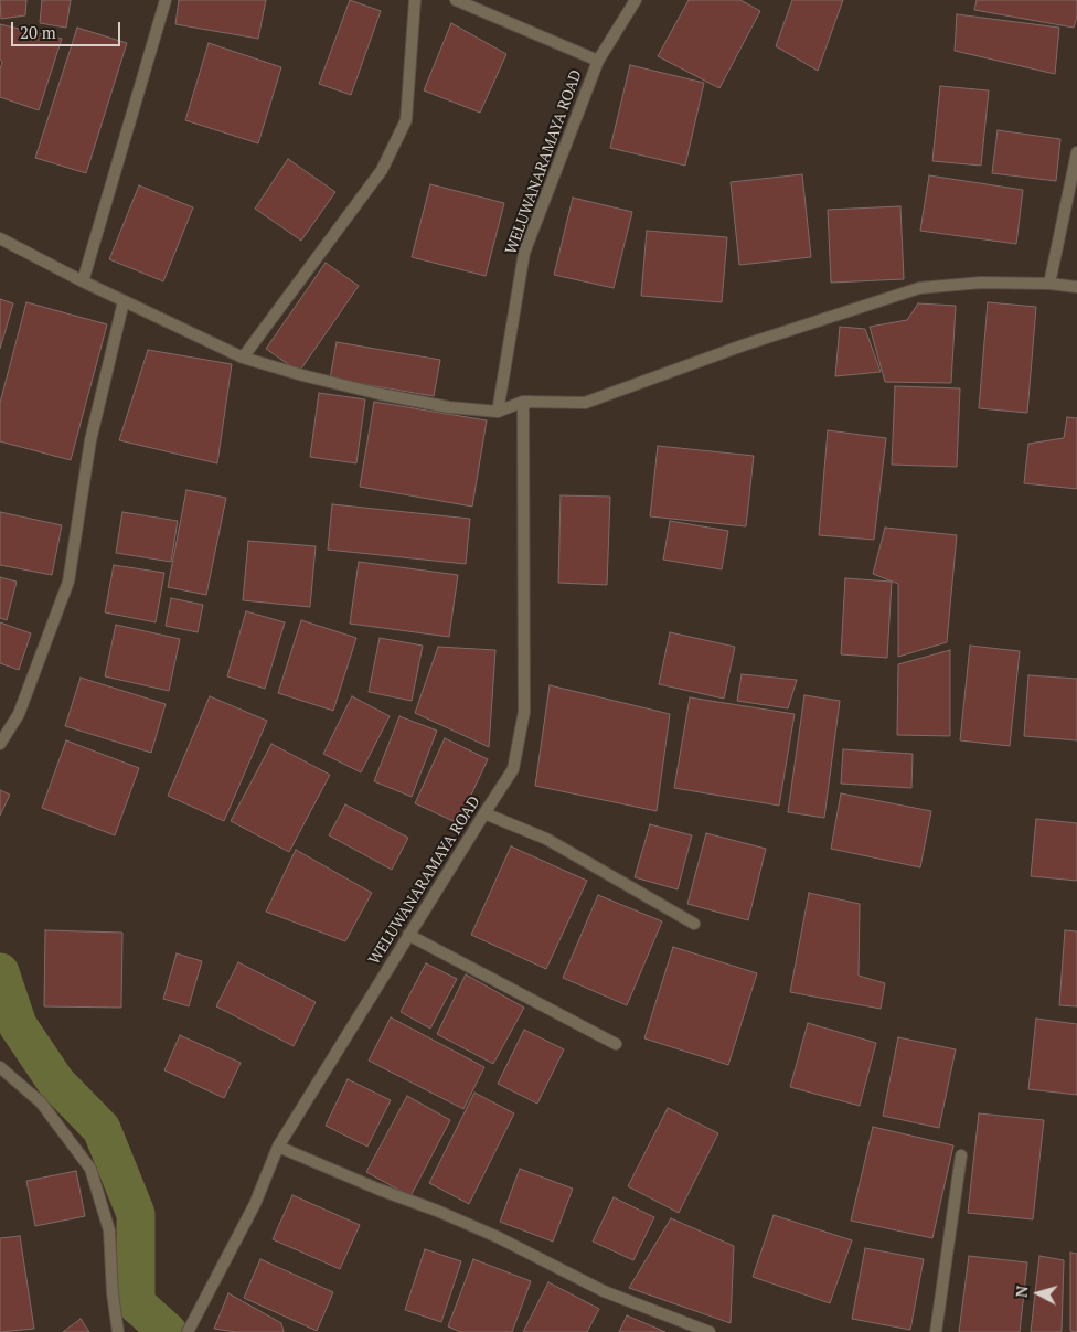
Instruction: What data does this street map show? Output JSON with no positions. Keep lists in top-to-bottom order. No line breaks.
{"streets":{"street":["WELUWANARAMAYA ROAD"]},"scale_bar":"20 m","north":"left"}
